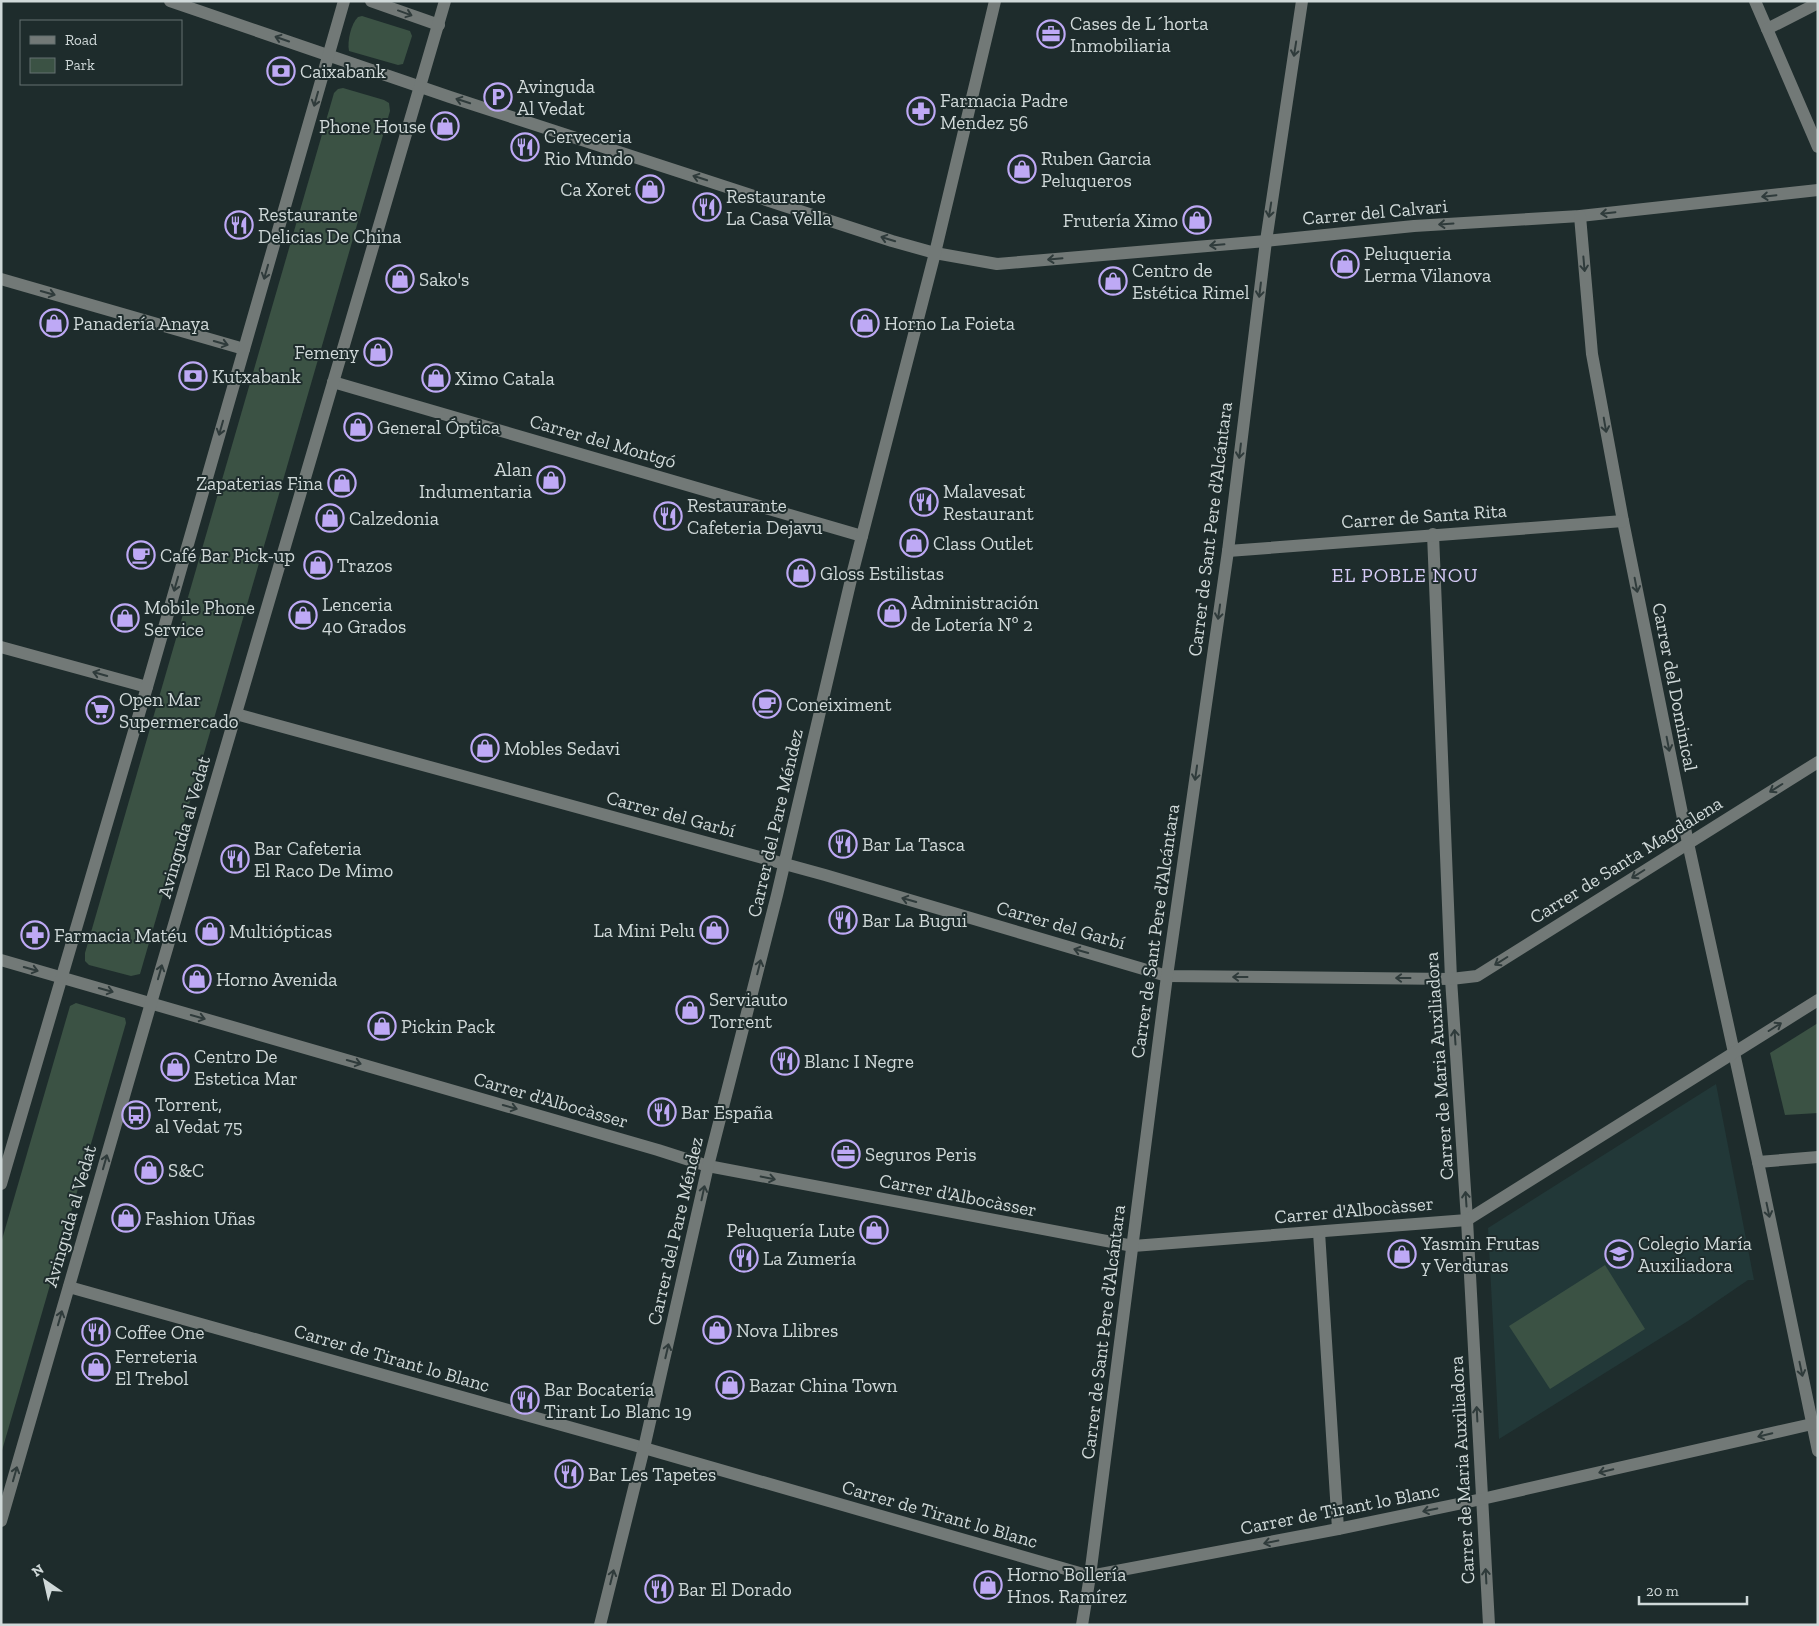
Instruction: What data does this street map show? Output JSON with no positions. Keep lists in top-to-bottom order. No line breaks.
{"streets":{"street":["Carrer del Calvari","Carrer del Montgó","Carrer de Santa Rita","Carrer de Sant Pere d'Alcántara","Carrer del Dominical","Carrer del Garbí","Carrer del Pare Méndez","Avinguda al Vedat","Carrer de Santa Magdalena","Carrer de Maria Auxiliadora","Carrer d'Albocàsser","Carrer de Tirant lo Blanc"]},"crossings":[["Carrer del Calvari","Carrer de Sant Pere d'Alcántara"],["Carrer del Calvari","Carrer del Dominical"],["Carrer del Calvari","Carrer del Pare Méndez"],["Carrer del Calvari","Avinguda al Vedat"],["Carrer del Montgó","Carrer del Pare Méndez"],["Carrer del Montgó","Avinguda al Vedat"],["Carrer de Santa Rita","Carrer de Sant Pere d'Alcántara"],["Carrer de Santa Rita","Carrer del Dominical"],["Carrer de Santa Rita","Carrer de Maria Auxiliadora"],["Carrer de Sant Pere d'Alcántara","Carrer del Garbí"],["Carrer de Sant Pere d'Alcántara","Carrer d'Albocàsser"],["Carrer de Sant Pere d'Alcántara","Carrer de Tirant lo Blanc"],["Carrer del Dominical","Carrer de Santa Magdalena"],["Carrer del Dominical","Carrer d'Albocàsser"],["Carrer del Dominical","Carrer de Tirant lo Blanc"],["Carrer del Garbí","Carrer del Pare Méndez"],["Carrer del Garbí","Avinguda al Vedat"],["Carrer del Garbí","Carrer de Santa Magdalena"],["Carrer del Garbí","Carrer de Maria Auxiliadora"],["Carrer del Pare Méndez","Carrer d'Albocàsser"],["Carrer del Pare Méndez","Carrer de Tirant lo Blanc"],["Avinguda al Vedat","Carrer d'Albocàsser"],["Avinguda al Vedat","Carrer de Tirant lo Blanc"],["Carrer de Santa Magdalena","Carrer de Maria Auxiliadora"],["Carrer de Maria Auxiliadora","Carrer d'Albocàsser"],["Carrer de Maria Auxiliadora","Carrer de Tirant lo Blanc"]],"one_way":["Carrer del Calvari","Carrer de Sant Pere d'Alcántara","Carrer del Dominical","Carrer del Garbí","Carrer del Pare Méndez","Carrer de Santa Magdalena","Carrer de Maria Auxiliadora","Carrer d'Albocàsser","Carrer de Tirant lo Blanc"],"districts":["EL POBLE NOU"],"places":{"office":["Cases de L´horta Inmobiliaria","Seguros Peris"],"bank":["Caixabank","Kutxabank"],"parking":["Avinguda Al Vedat"],"pharmacy":["Farmacia Padre Mendez 56","Farmacia Matéu"],"shop":["Phone House","Ruben Garcia Peluqueros","Ca Xoret","Frutería Ximo","Peluqueria Lerma Vilanova","Sako's","Centro de Estética Rimel","Panadería Anaya","Horno La Foieta","Femeny","Ximo Catala","General Óptica","Alan Indumentaria","Zapaterias Fina","Calzedonia","Class Outlet","Trazos","Gloss Estilistas","Administración de Lotería Nº 2","Lenceria 40 Grados","Mobile Phone Service","Mobles Sedavi","La Mini Pelu","Multiópticas","Horno Avenida","Serviauto Torrent","Pickin Pack","Centro De Estetica Mar","S&C","Fashion Uñas","Peluquería Lute","Yasmin Frutas y Verduras","Nova Llibres","Ferreteria El Trebol","Bazar China Town","Horno Bollería Hnos. Ramírez"],"restaurant":["Cerveceria Rio Mundo","Restaurante La Casa Vella","Restaurante Delicias De China","Malavesat Restaurant","Restaurante Cafeteria Dejavu","Bar La Tasca","Bar Cafeteria El Raco De Mimo","Bar La Bugui","Blanc I Negre","Bar España","La Zumería","Coffee One","Bar Bocatería Tirant Lo Blanc 19","Bar Les Tapetes","Bar El Dorado"],"cafe":["Café Bar Pick-up","Coneiximent"],"supermarket":["Open Mar Supermercado"],"bus stop":["Torrent, al Vedat 75"],"school or university":["Colegio María Auxiliadora"]},"legend":["Road","Park"],"scale_bar":"20 m","north":"top left"}
